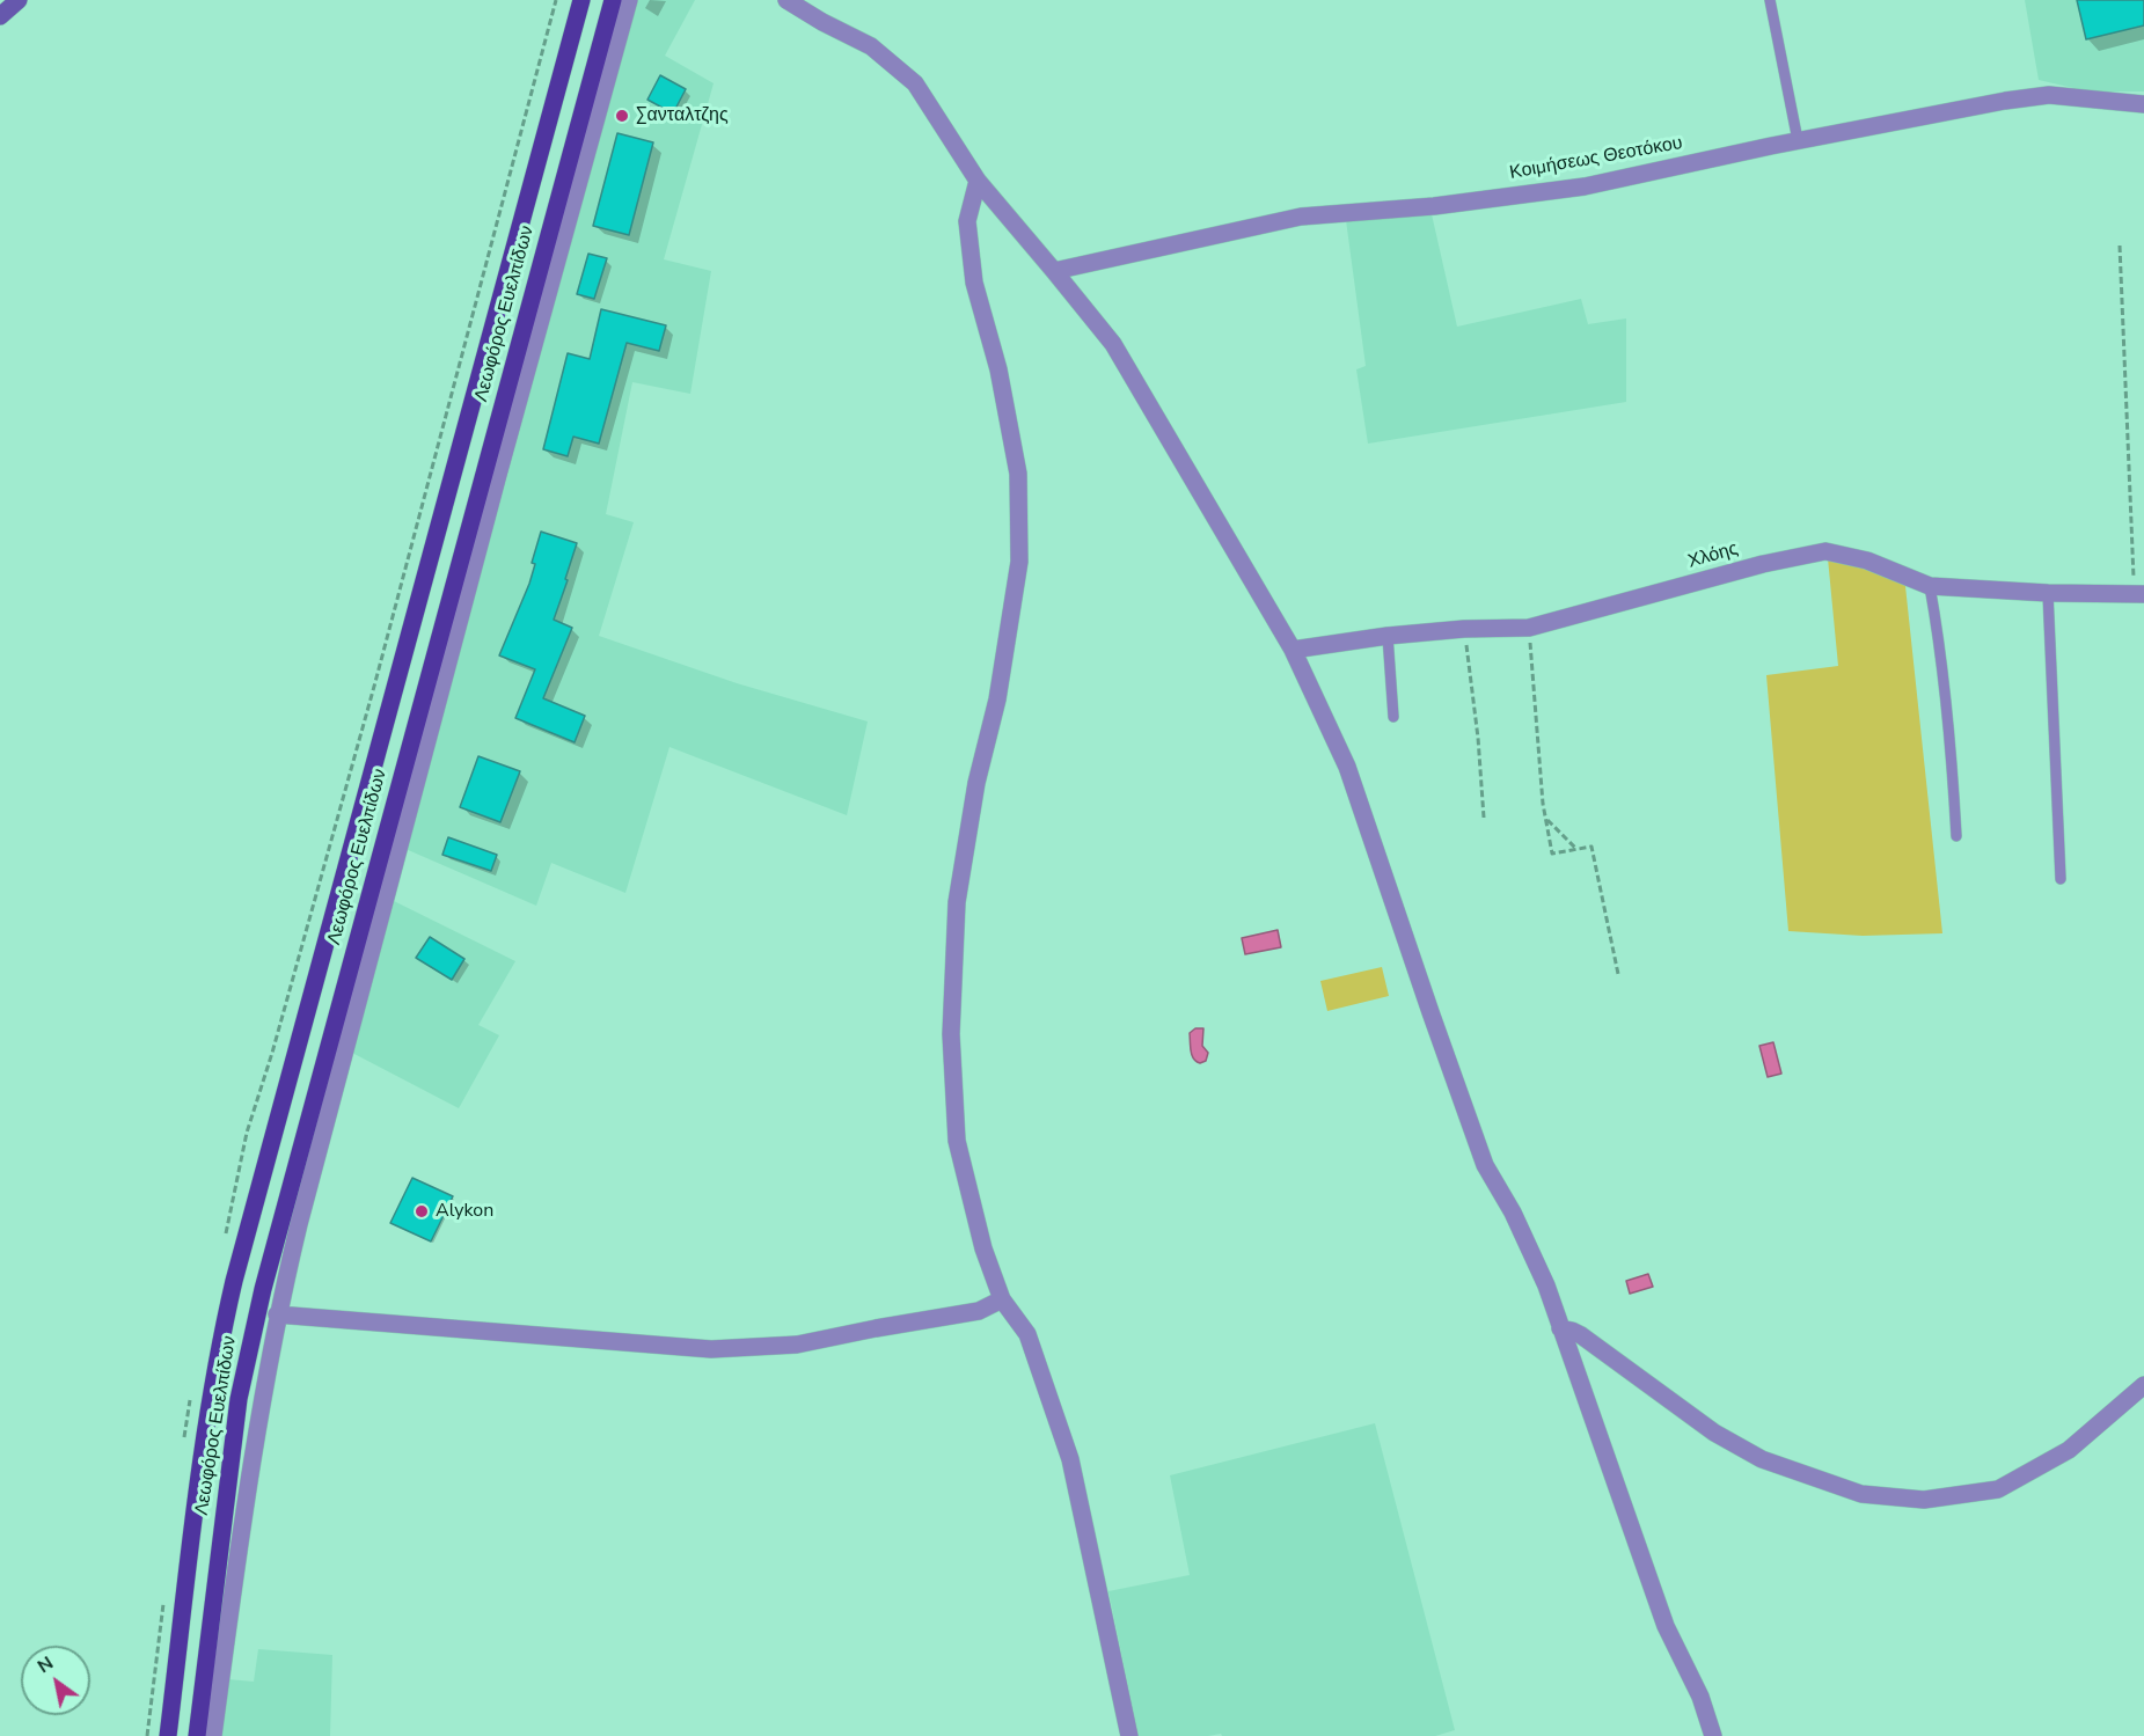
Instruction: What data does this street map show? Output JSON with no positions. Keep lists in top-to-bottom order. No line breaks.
{"streets":{"main road":["Λεωφόρος Ευελπίδων"],"street":["Κοιμήσεως Θεοτόκου","Χλόης"]},"places":["Σανταλτζης","Alykon"],"north":"top left"}
